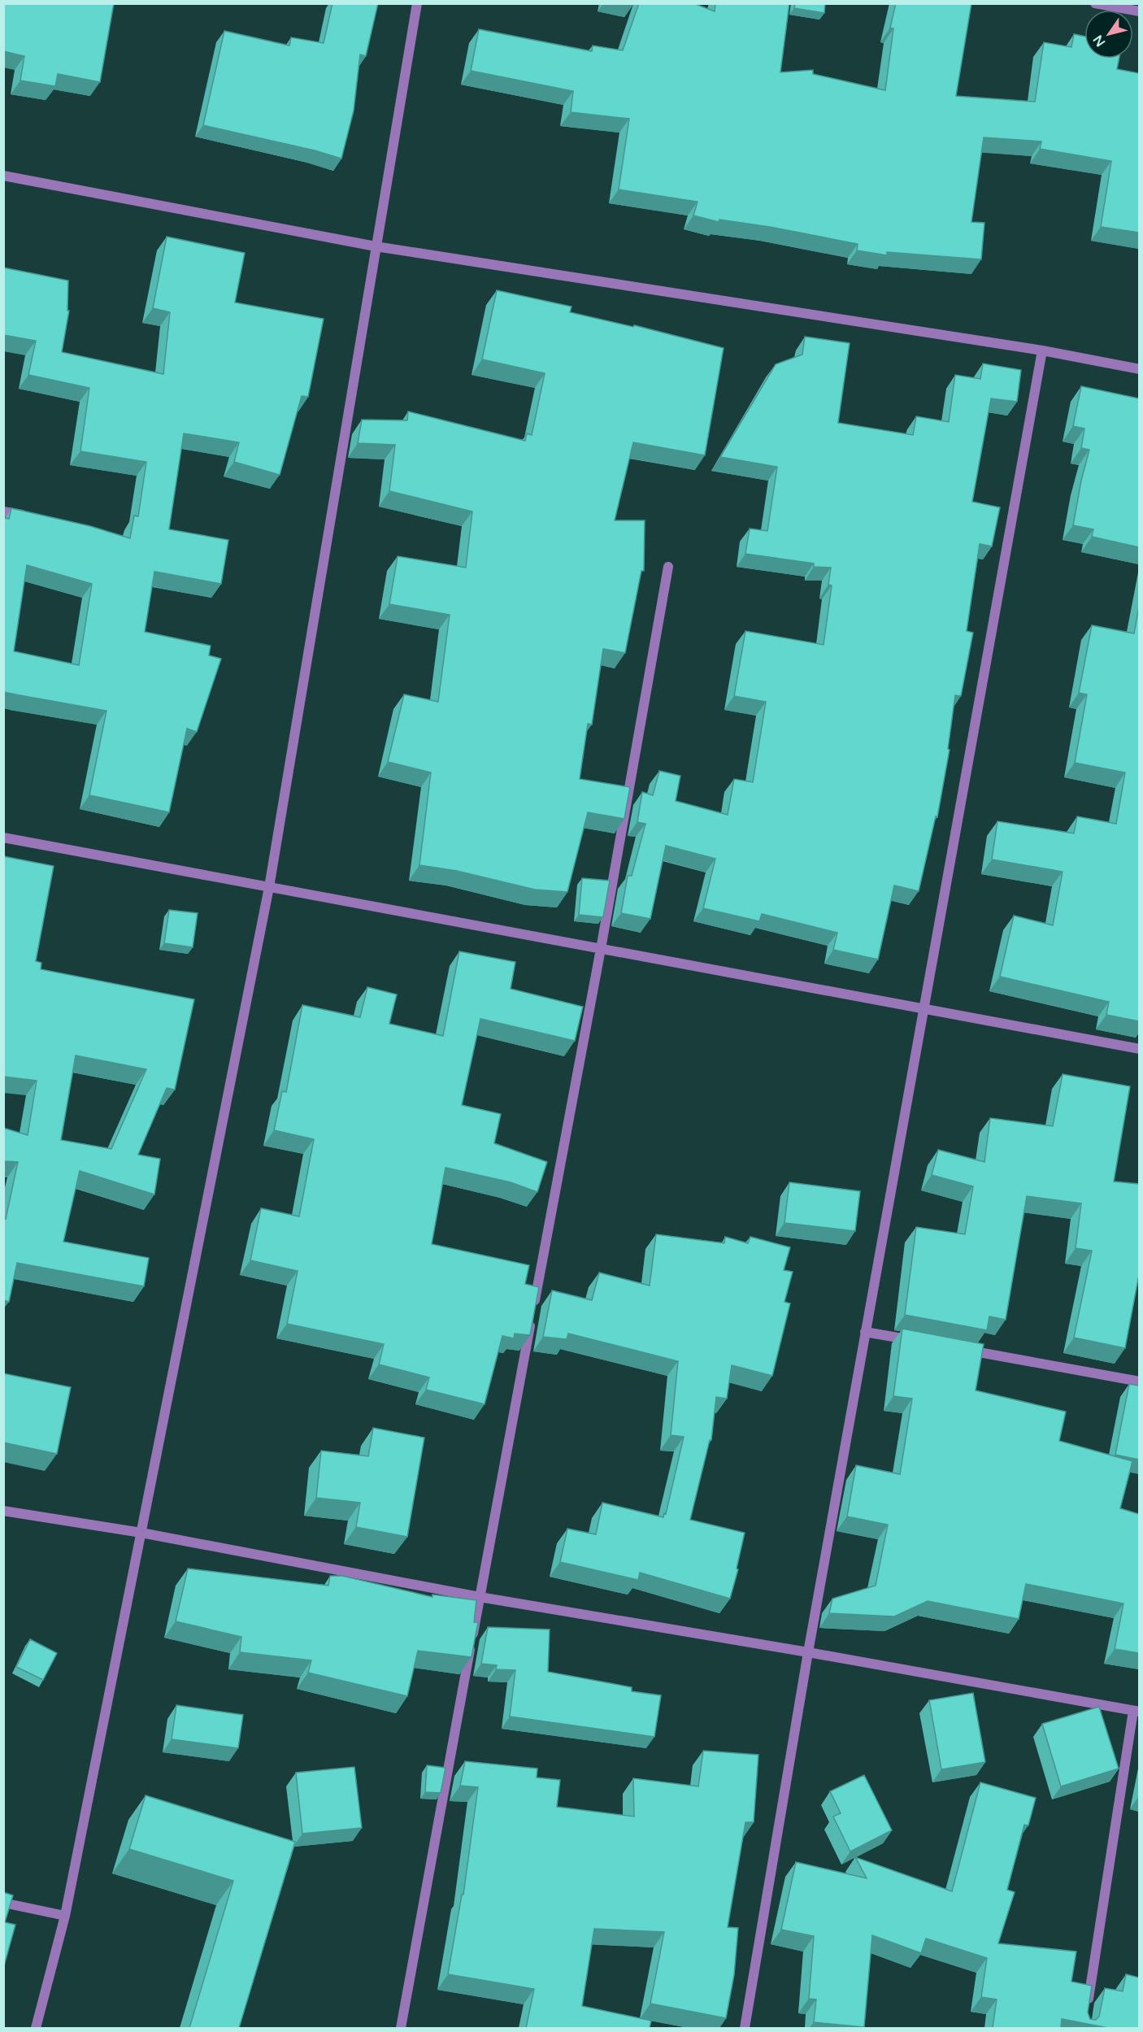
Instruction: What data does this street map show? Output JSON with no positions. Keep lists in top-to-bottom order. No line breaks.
{"north":"bottom left"}
